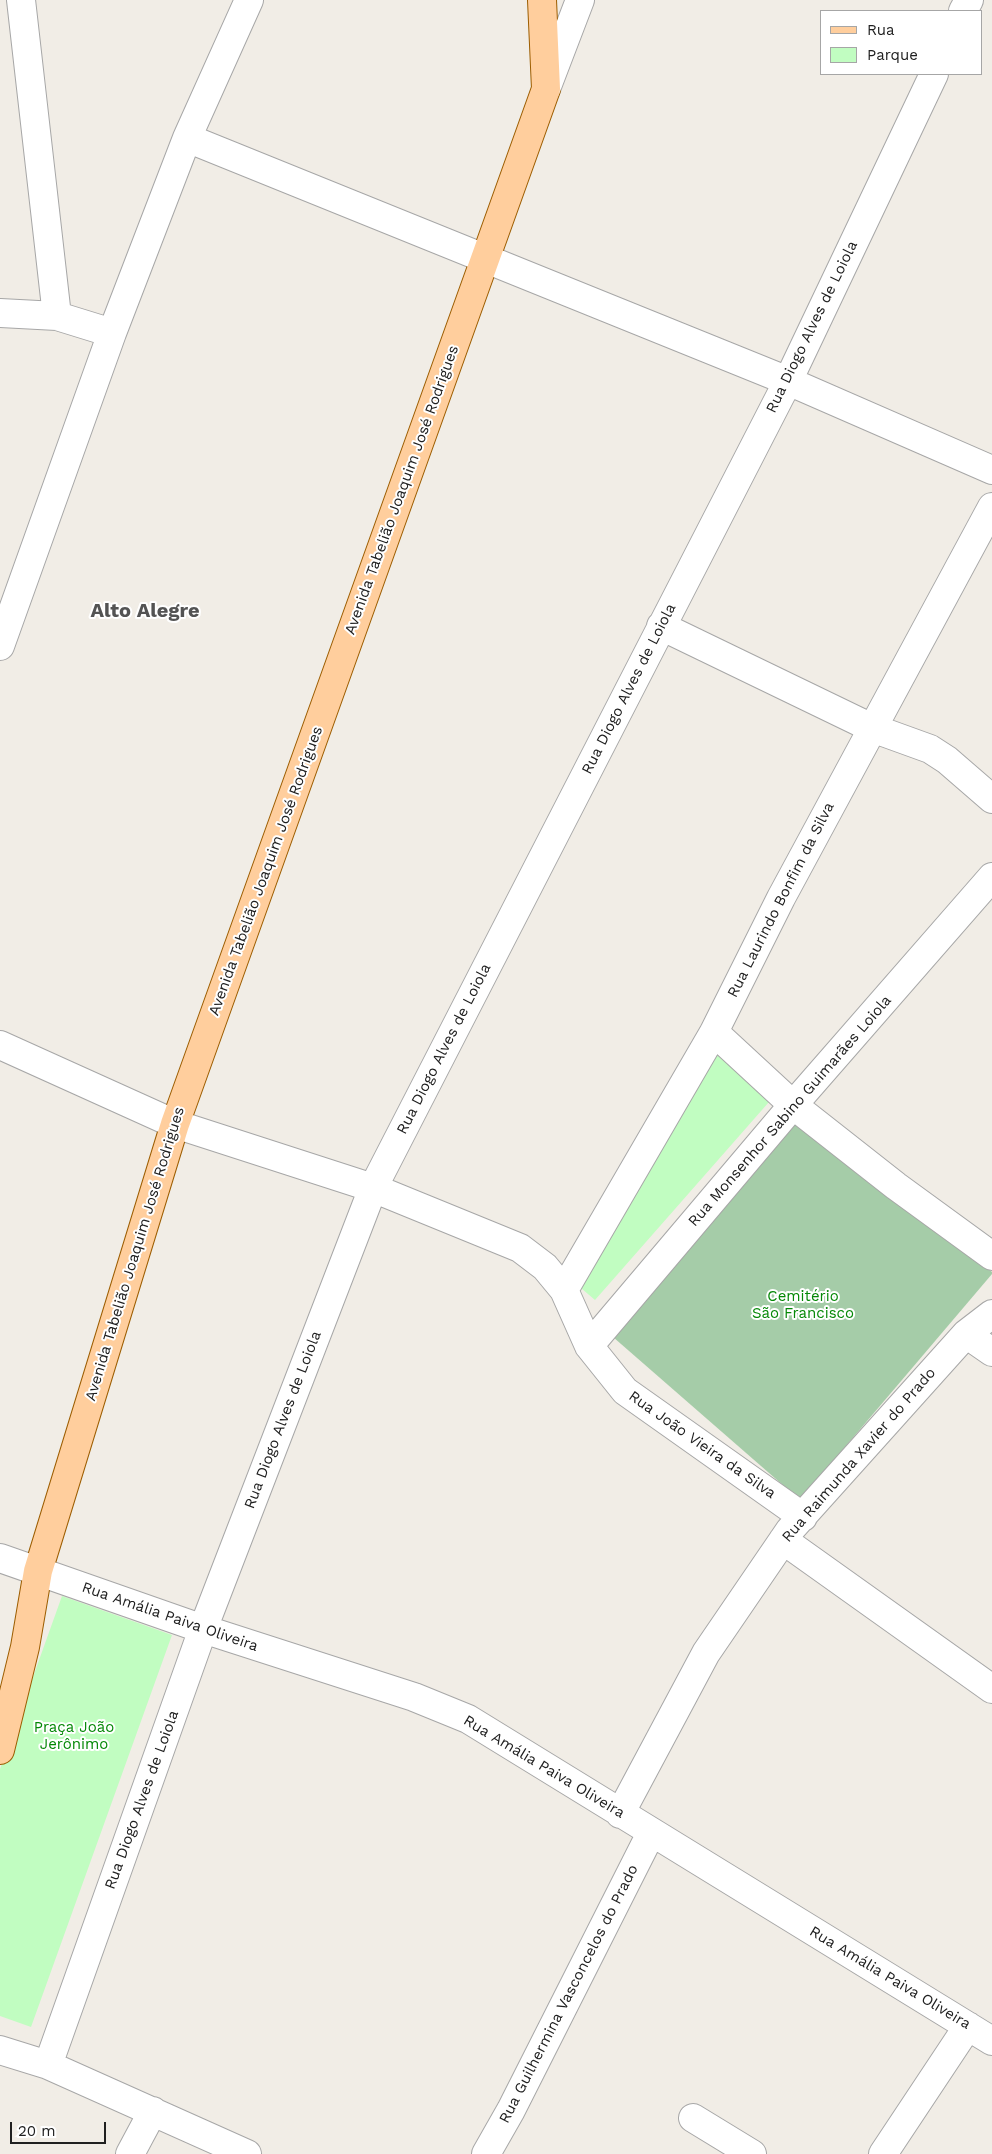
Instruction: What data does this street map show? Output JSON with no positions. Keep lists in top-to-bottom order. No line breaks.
{"streets":{"main road":["Avenida Tabelião Joaquim José Rodrigues"],"street":["Rua Diogo Alves de Loiola","Rua Laurindo Bonfim da Silva","Rua Monsenhor Sabino Guimarães Loiola","Rua João Vieira da Silva","Rua Raimunda Xavier do Prado","Rua Amália Paiva Oliveira","Rua Guilhermina Vasconcelos do Prado"]},"crossings":[["Rua Diogo Alves de Loiola","Rua João Vieira da Silva"],["Rua Diogo Alves de Loiola","Rua Amália Paiva Oliveira"],["Avenida Tabelião Joaquim José Rodrigues","Rua João Vieira da Silva"],["Avenida Tabelião Joaquim José Rodrigues","Rua Amália Paiva Oliveira"],["Rua Laurindo Bonfim da Silva","Rua João Vieira da Silva"],["Rua Monsenhor Sabino Guimarães Loiola","Rua João Vieira da Silva"],["Rua João Vieira da Silva","Rua Raimunda Xavier do Prado"],["Rua Raimunda Xavier do Prado","Rua Amália Paiva Oliveira"],["Rua Amália Paiva Oliveira","Rua Guilhermina Vasconcelos do Prado"]],"districts":["Alto Alegre"],"parks":["Cemitério São Francisco","Praça João Jerônimo"],"legend":["Rua","Parque"],"scale_bar":"20 m"}
